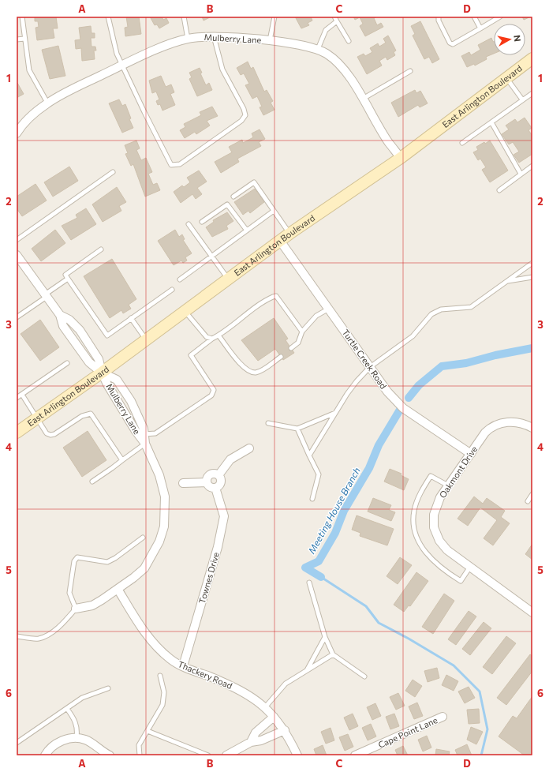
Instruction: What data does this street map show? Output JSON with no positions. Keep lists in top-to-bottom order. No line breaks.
{"streets":{"main road":["East Arlington Boulevard"],"street":["Mulberry Lane","Turtle Creek Road","Oakmont Drive","Townes Drive","Thackery Road","Cape Point Lane"]},"crossings":[["Mulberry Lane","East Arlington Boulevard"],["Mulberry Lane","Thackery Road"],["East Arlington Boulevard","Turtle Creek Road"],["Turtle Creek Road","Oakmont Drive"],["Townes Drive","Thackery Road"]],"water":["Meeting House Branch"],"north":"right","grid":{"columns":["A","B","C","D"],"rows":["1","2","3","4","5","6"]}}
